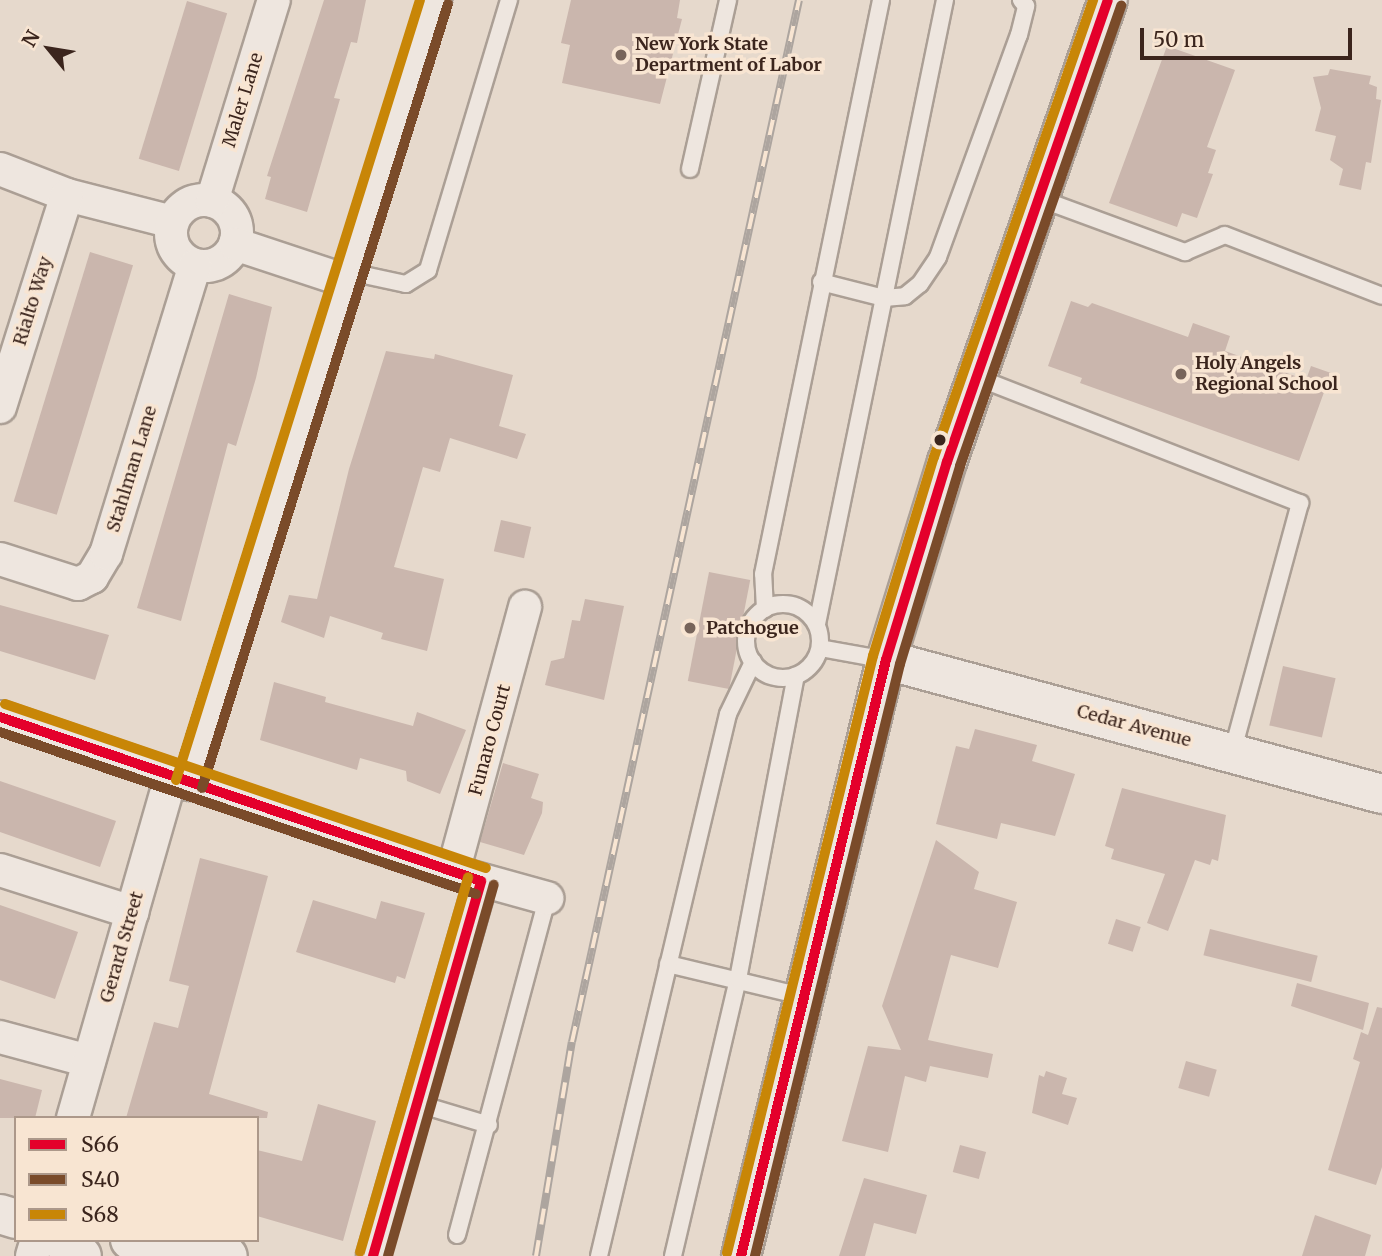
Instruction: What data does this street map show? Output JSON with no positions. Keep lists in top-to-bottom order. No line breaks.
{"streets":{"street":["Maler Lane","Rialto Way","Stahlman Lane","Cedar Avenue","Funaro Court","Gerard Street"]},"crossings":[["Maler Lane","Stahlman Lane"]],"places":["New York State Department of Labor","Holy Angels Regional School","Patchogue"],"lines":["transit line S66","transit line S68","transit line S40"],"legend":["S66","S40","S68"],"scale_bar":"50 m","north":"top left"}
